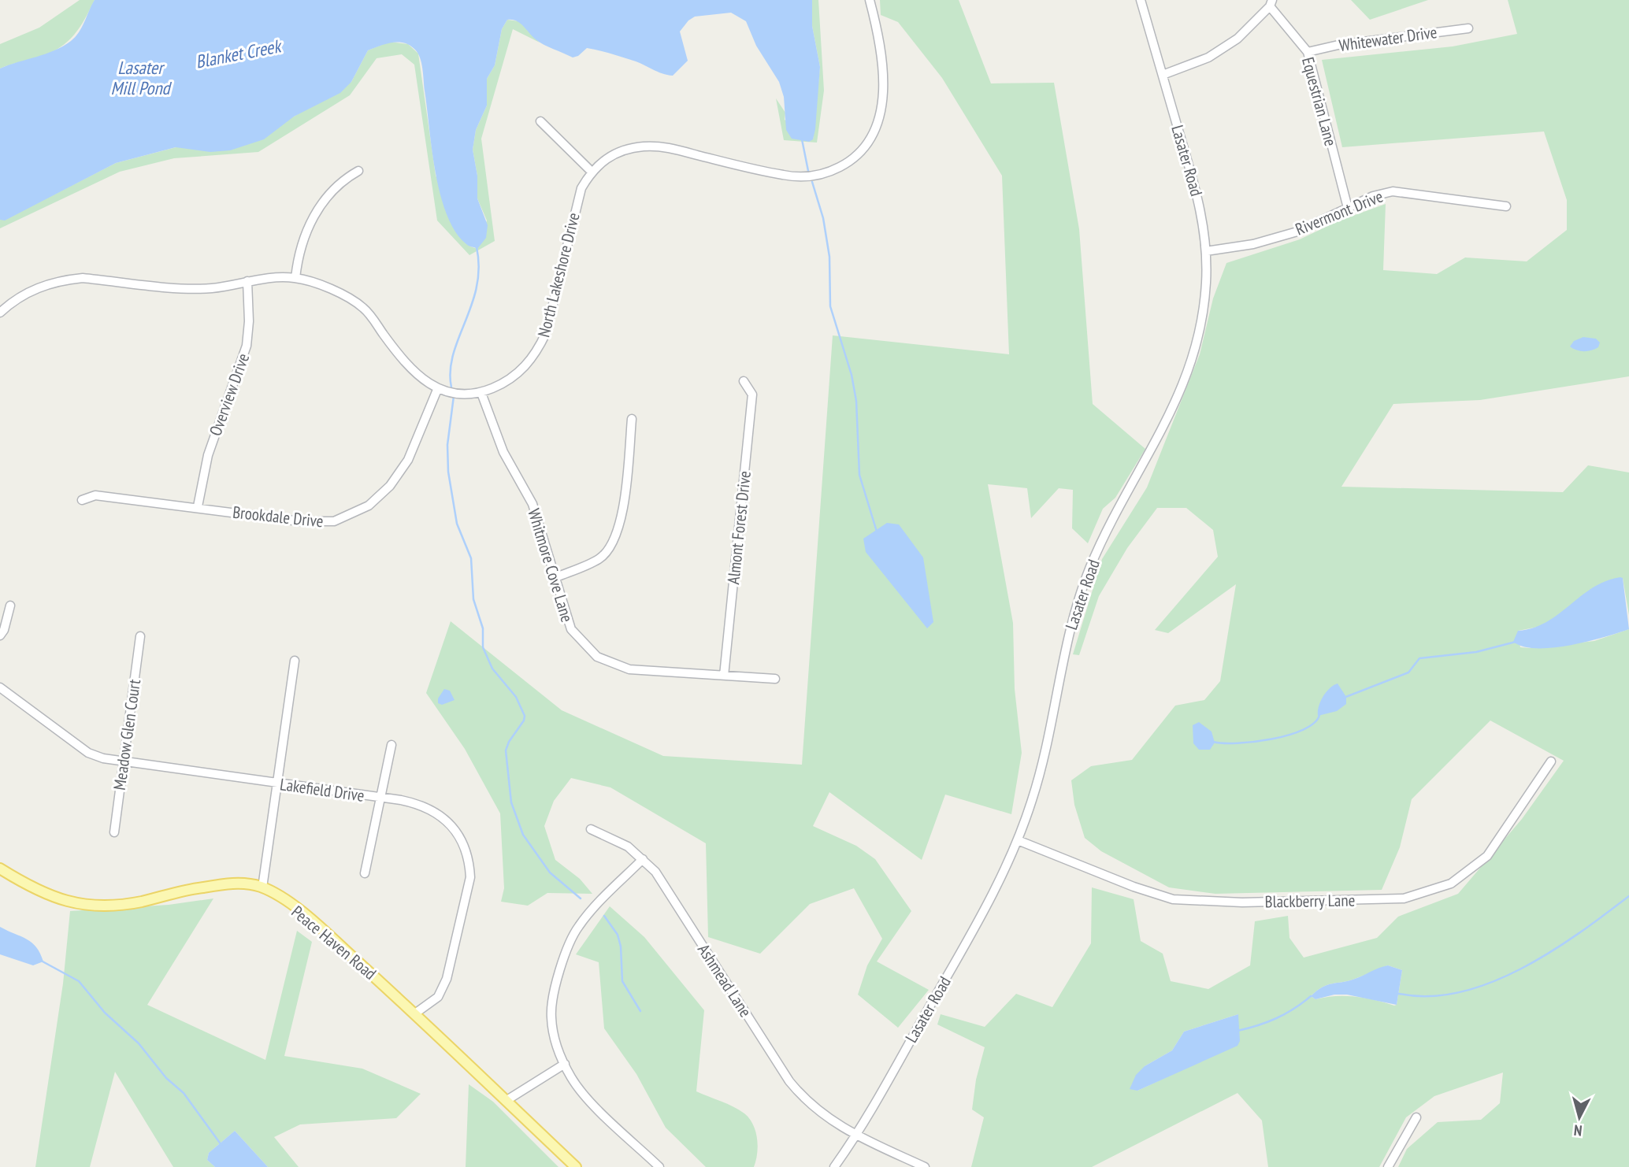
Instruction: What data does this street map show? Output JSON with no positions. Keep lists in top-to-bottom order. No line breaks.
{"streets":{"main road":["Peace Haven Road"],"street":["Whitewater Drive","Equestrian Lane","Lasater Road","Rivermont Drive","North Lakeshore Drive","Overview Drive","Brookdale Drive","Almont Forest Drive","Whitmore Cove Lane","Meadow Glen Court","Lakefield Drive","Blackberry Lane","Ashmead Lane"]},"crossings":[["Whitewater Drive","Equestrian Lane"],["Equestrian Lane","Rivermont Drive"],["Lasater Road","Rivermont Drive"],["Lasater Road","Blackberry Lane"],["Lasater Road","Ashmead Lane"],["North Lakeshore Drive","Brookdale Drive"],["North Lakeshore Drive","Whitmore Cove Lane"],["Overview Drive","Brookdale Drive"],["Almont Forest Drive","Whitmore Cove Lane"],["Meadow Glen Court","Lakefield Drive"],["Lakefield Drive","Peace Haven Road"]],"water":["Blanket Creek","Lasater Mill Pond"],"north":"bottom"}
